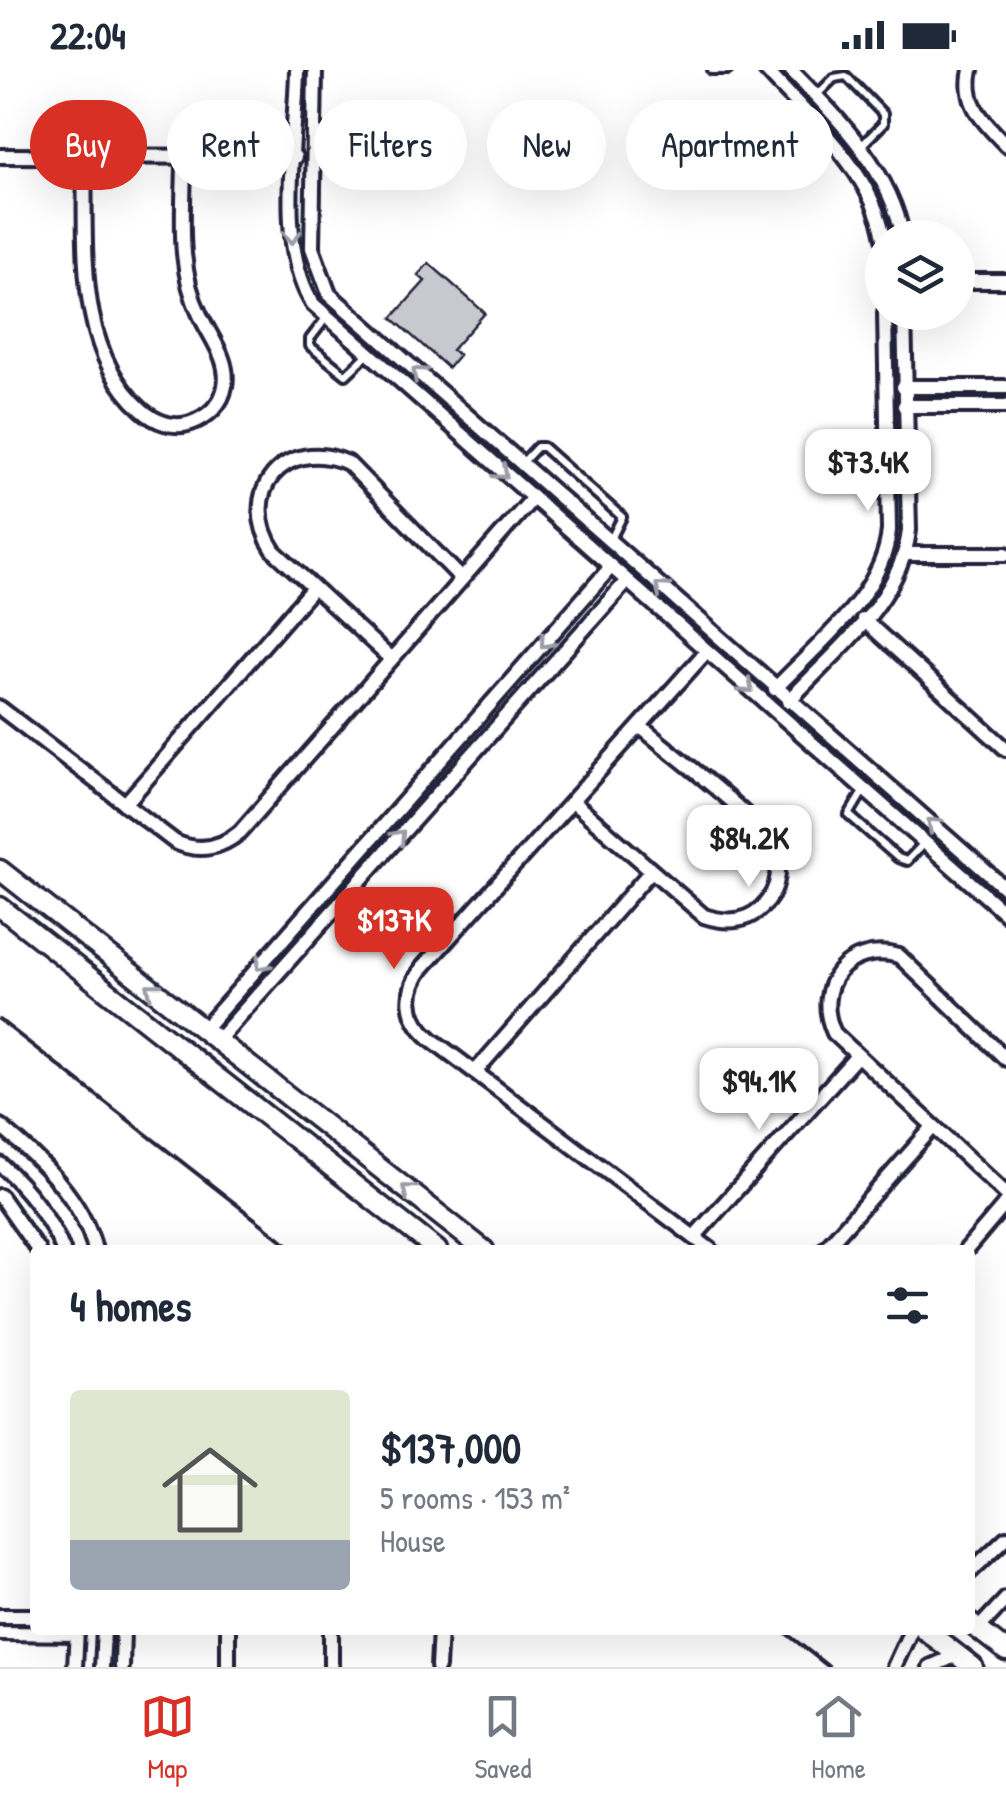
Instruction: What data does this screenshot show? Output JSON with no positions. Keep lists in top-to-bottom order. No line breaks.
{"page":{"status":"22:04","chip":["Buy","Rent","Filters","New","Apartment"],"price":["$73.4K","$84.2K","$137K","$94.1K"],"heading":"4 homes","list":[{"name":"$137,000","note":"5 rooms · 153 m² · House"}],"tabs":["Map","Saved","Home"]}}
